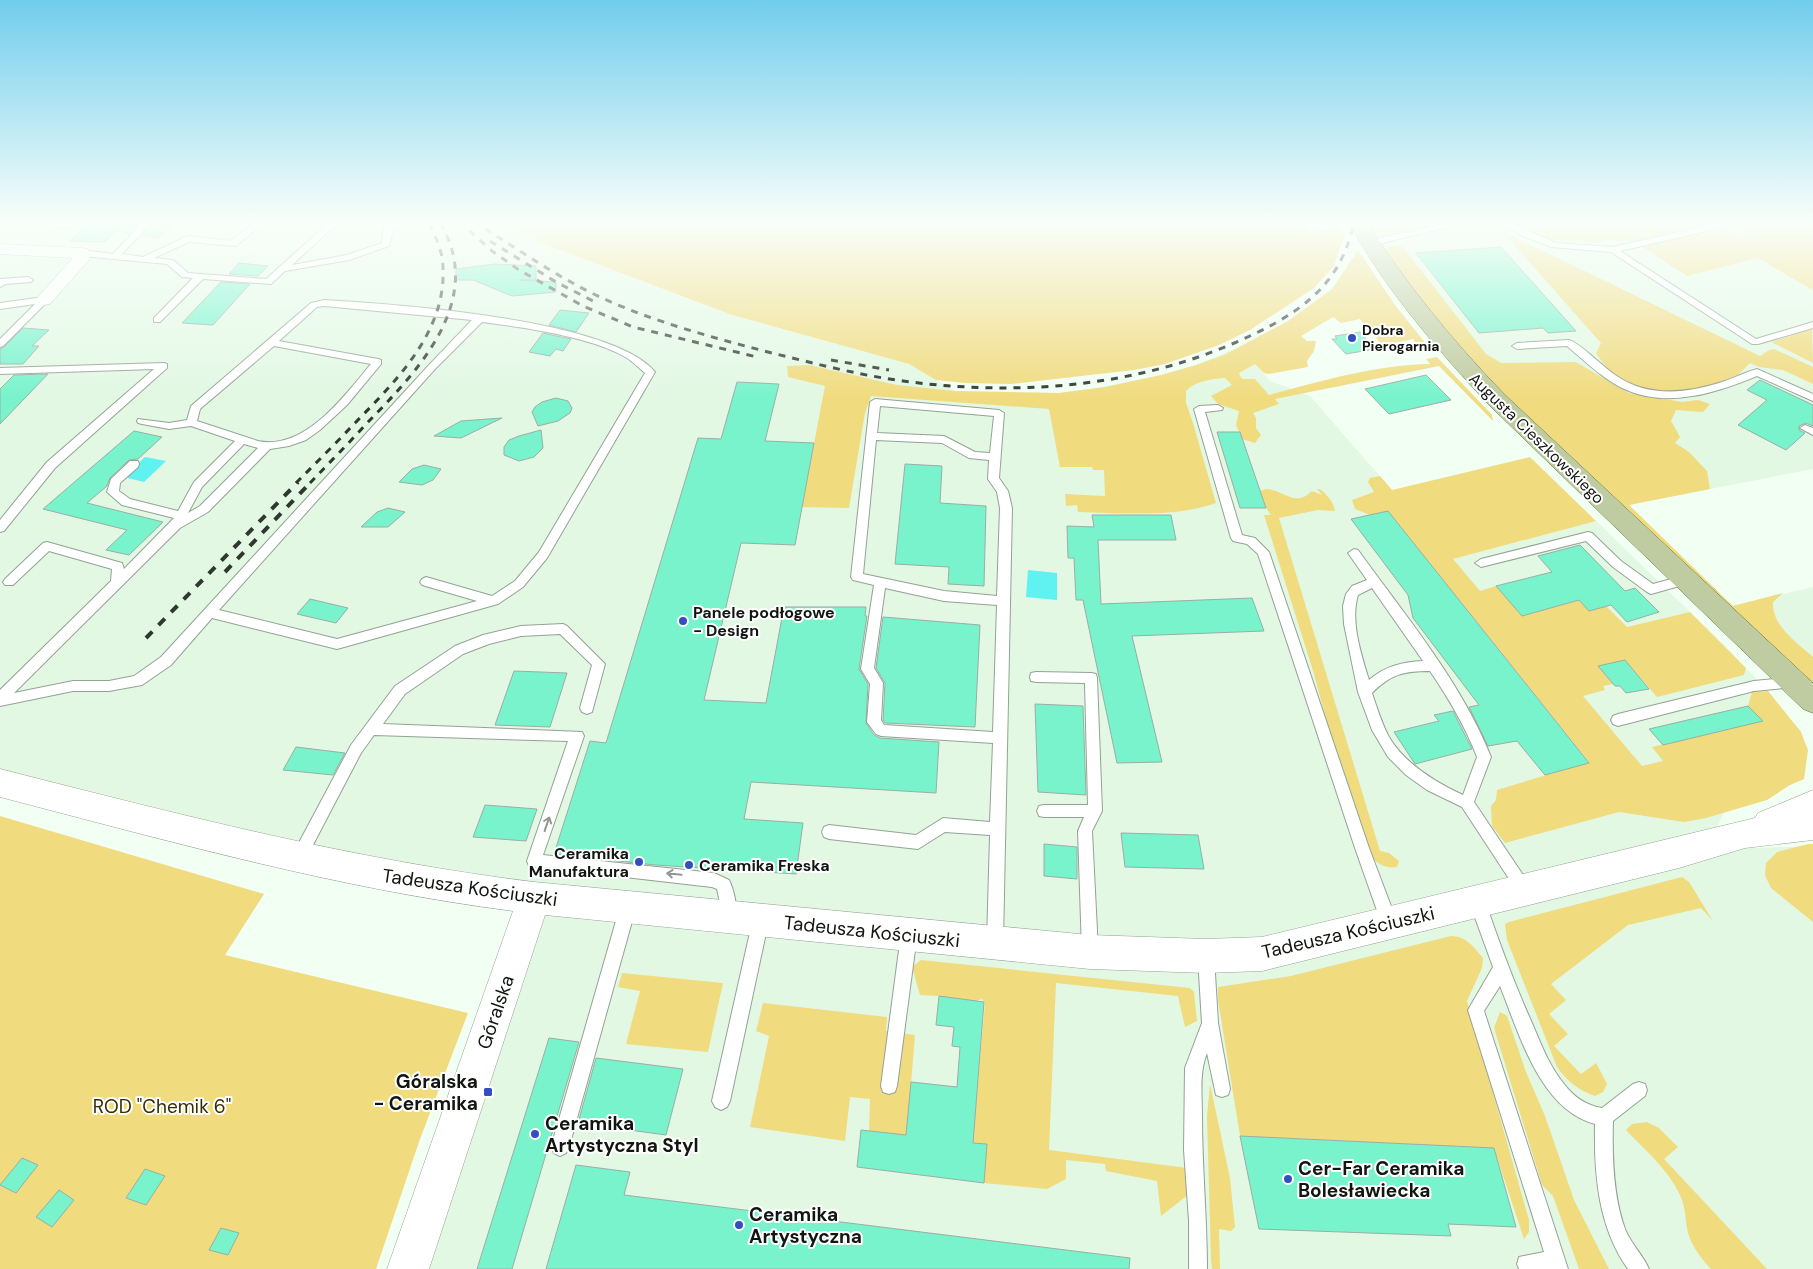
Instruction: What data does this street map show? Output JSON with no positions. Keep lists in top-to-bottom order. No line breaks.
{"streets":{"main road":["Augusta Cieszkowskiego","Tadeusza Kościuszki","Góralska"]},"crossings":[["Tadeusza Kościuszki","Góralska"]],"parks":["ROD \"Chemik 6\""],"places":{"other":["Dobra Pierogarnia","Panele podłogowe - Design","Ceramika Manufaktura","Ceramika Freska","Ceramika Artystyczna Styl","Cer-Far Ceramika Bolesławiecka","Ceramika Artystyczna"],"transit":["Góralska - Ceramika"]}}
